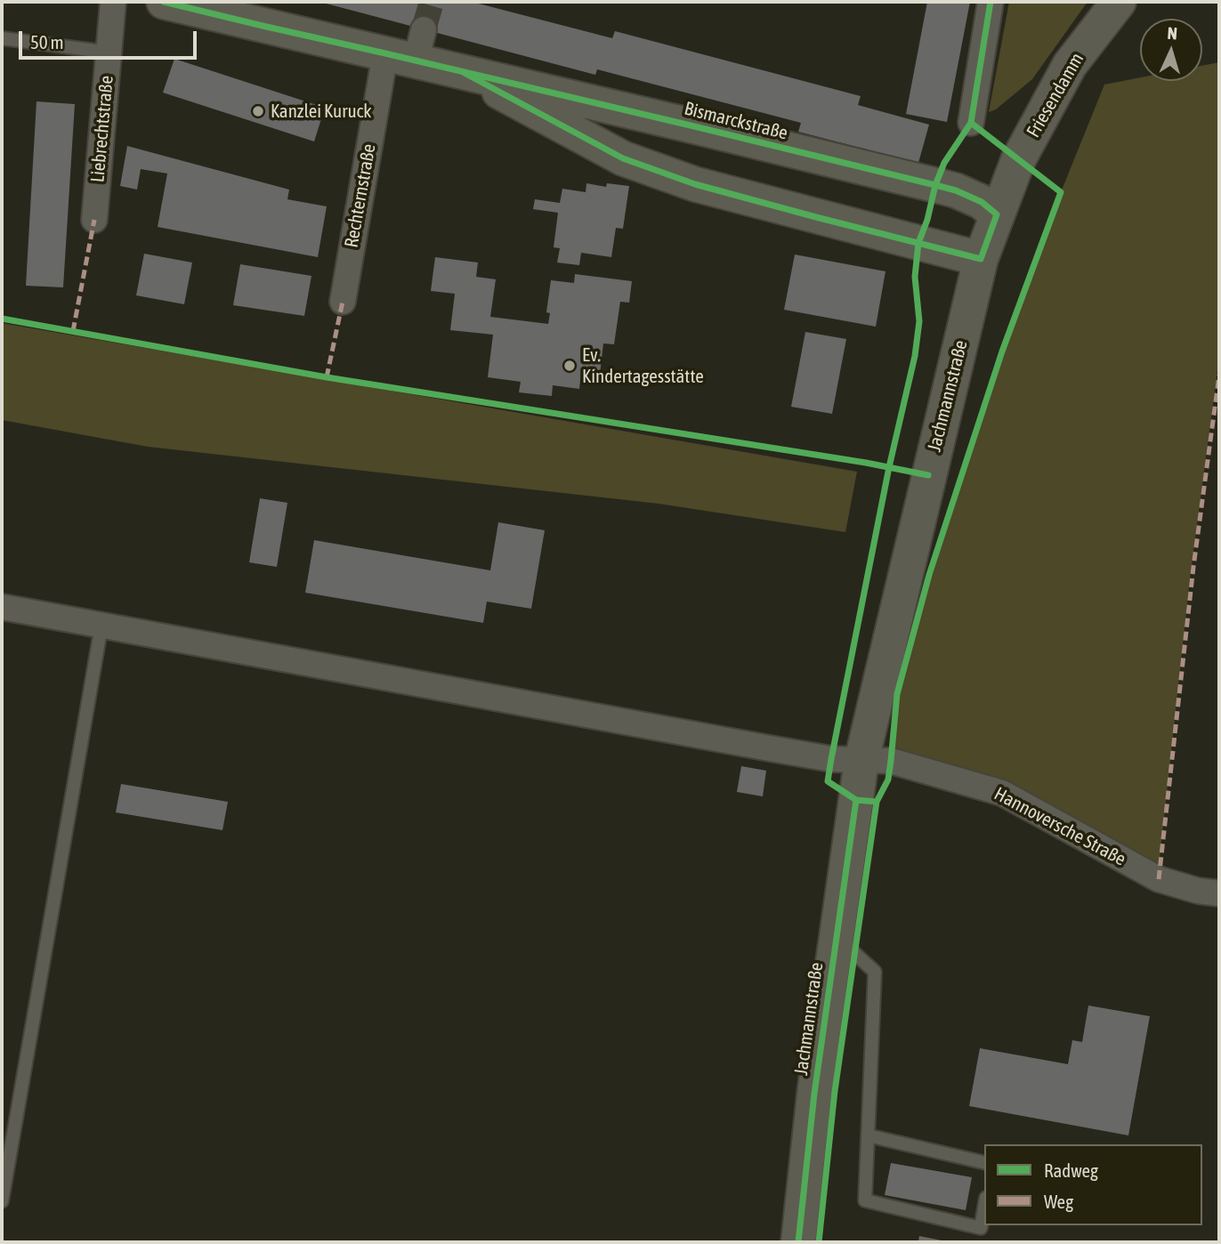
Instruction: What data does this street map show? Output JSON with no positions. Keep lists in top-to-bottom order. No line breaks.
{"streets":{"main road":["Friesendamm","Bismarckstraße","Jachmannstraße"],"street":["Liebrechtstraße","Rechternstraße","Hannoversche Straße"]},"crossings":[["Friesendamm","Bismarckstraße"],["Friesendamm","Jachmannstraße"],["Bismarckstraße","Rechternstraße"],["Bismarckstraße","Jachmannstraße"],["Jachmannstraße","Hannoversche Straße"]],"places":["Kanzlei Kuruck","Ev. Kindertagesstätte"],"legend":["Radweg","Weg"],"scale_bar":"50 m","north":"top"}
